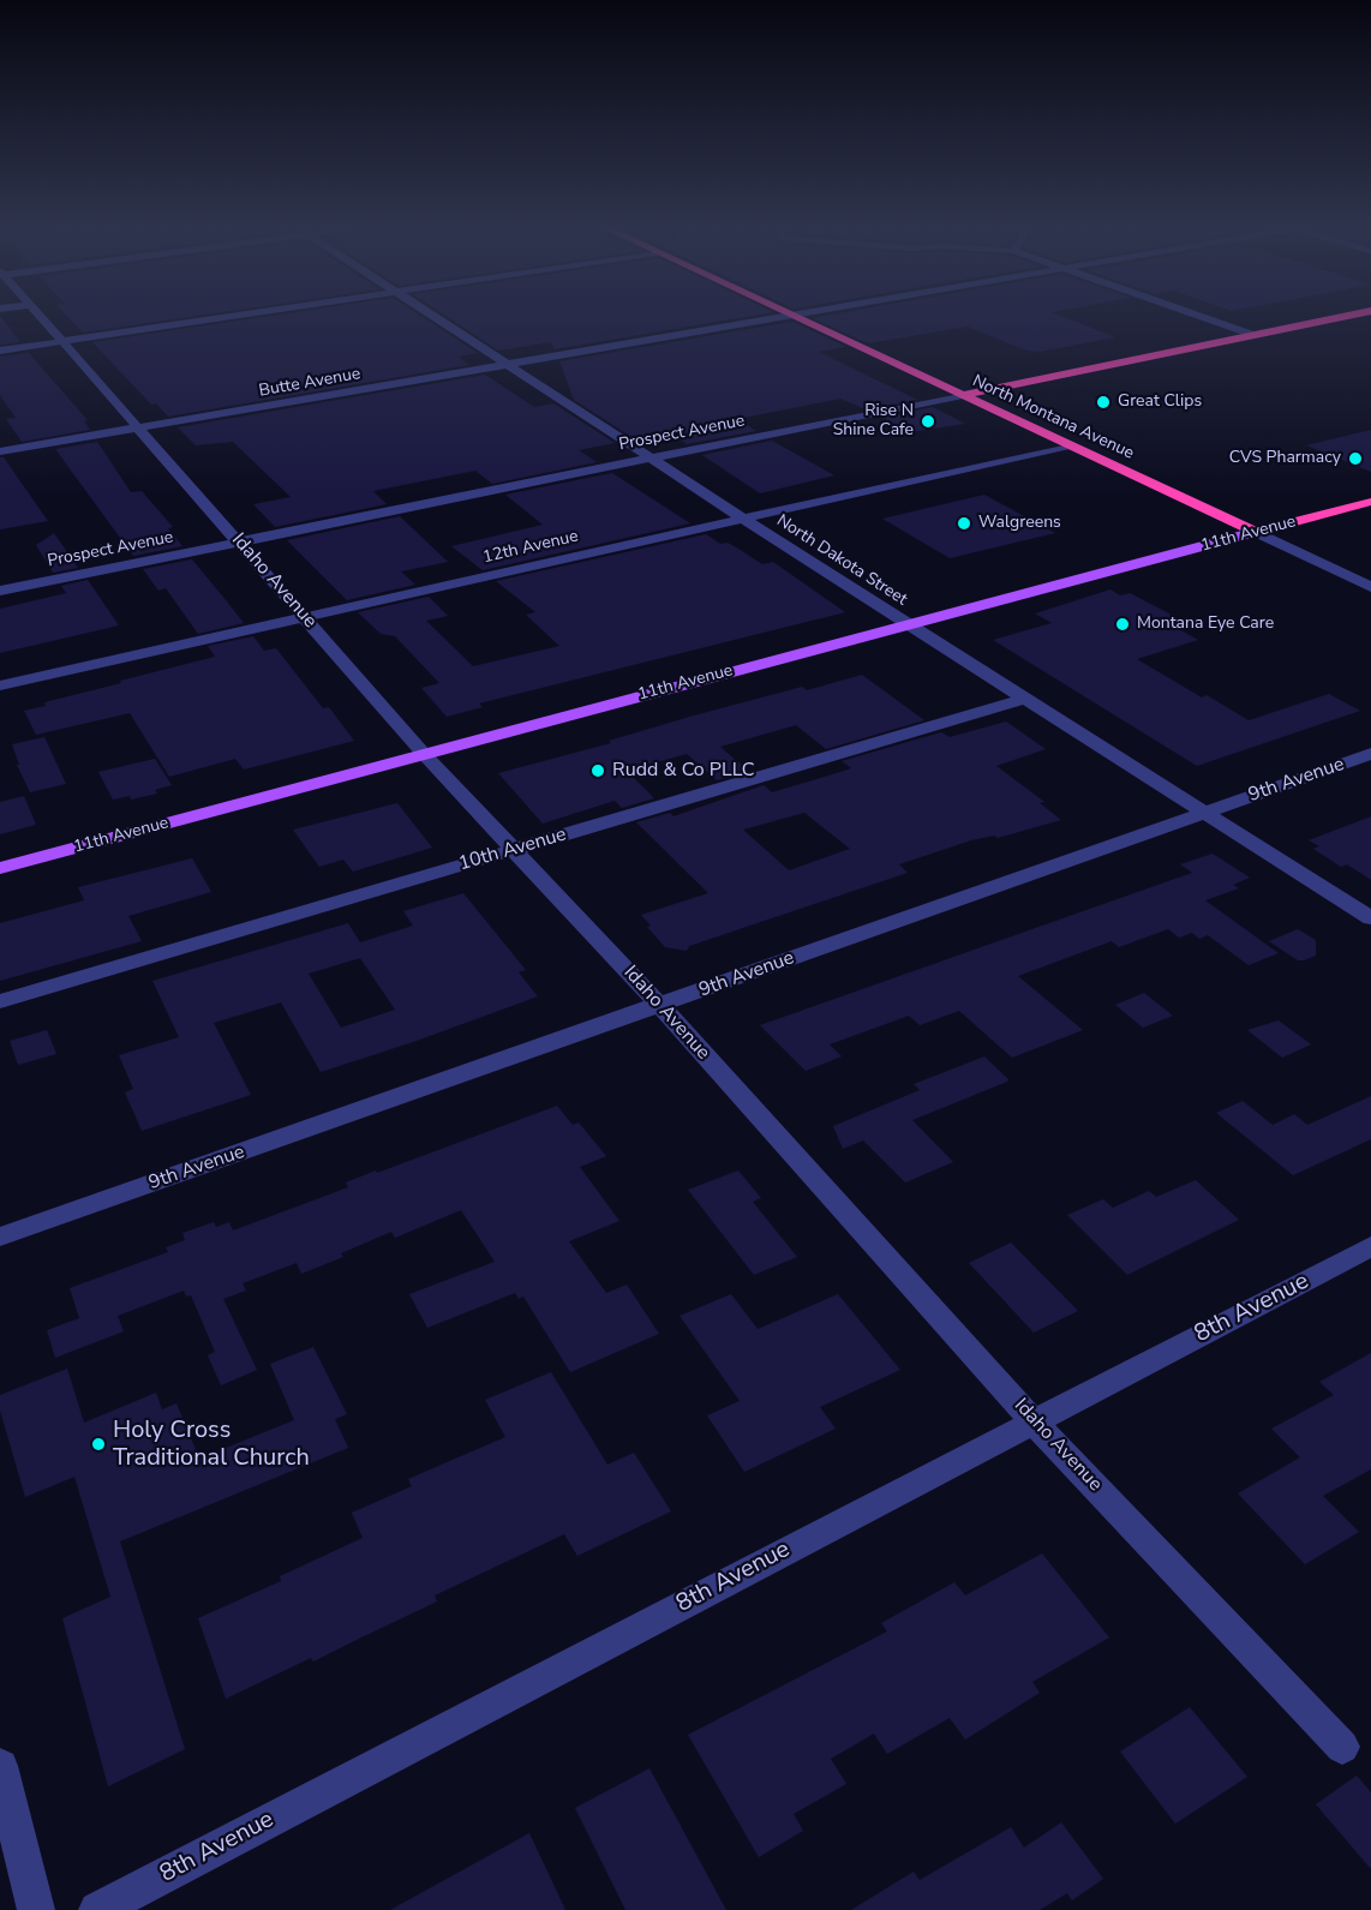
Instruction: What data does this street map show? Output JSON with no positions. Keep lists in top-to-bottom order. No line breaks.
{"streets":{"highway":["North Montana Avenue","Prospect Avenue","11th Avenue"],"street":["Butte Avenue","12th Avenue","North Dakota Street","Idaho Avenue","9th Avenue","10th Avenue","8th Avenue"]},"crossings":[["Butte Avenue","North Dakota Street"],["Butte Avenue","Idaho Avenue"],["North Montana Avenue","Prospect Avenue"],["North Montana Avenue","11th Avenue"],["North Montana Avenue","12th Avenue"],["Prospect Avenue","North Dakota Street"],["Prospect Avenue","Idaho Avenue"],["11th Avenue","North Dakota Street"],["11th Avenue","Idaho Avenue"],["12th Avenue","North Dakota Street"],["12th Avenue","Idaho Avenue"],["North Dakota Street","9th Avenue"],["North Dakota Street","10th Avenue"],["Idaho Avenue","9th Avenue"],["Idaho Avenue","10th Avenue"],["Idaho Avenue","8th Avenue"]],"places":["Great Clips","Rise N Shine Cafe","CVS Pharmacy","Walgreens","Montana Eye Care","Rudd & Co PLLC","Holy Cross Traditional Church"]}
